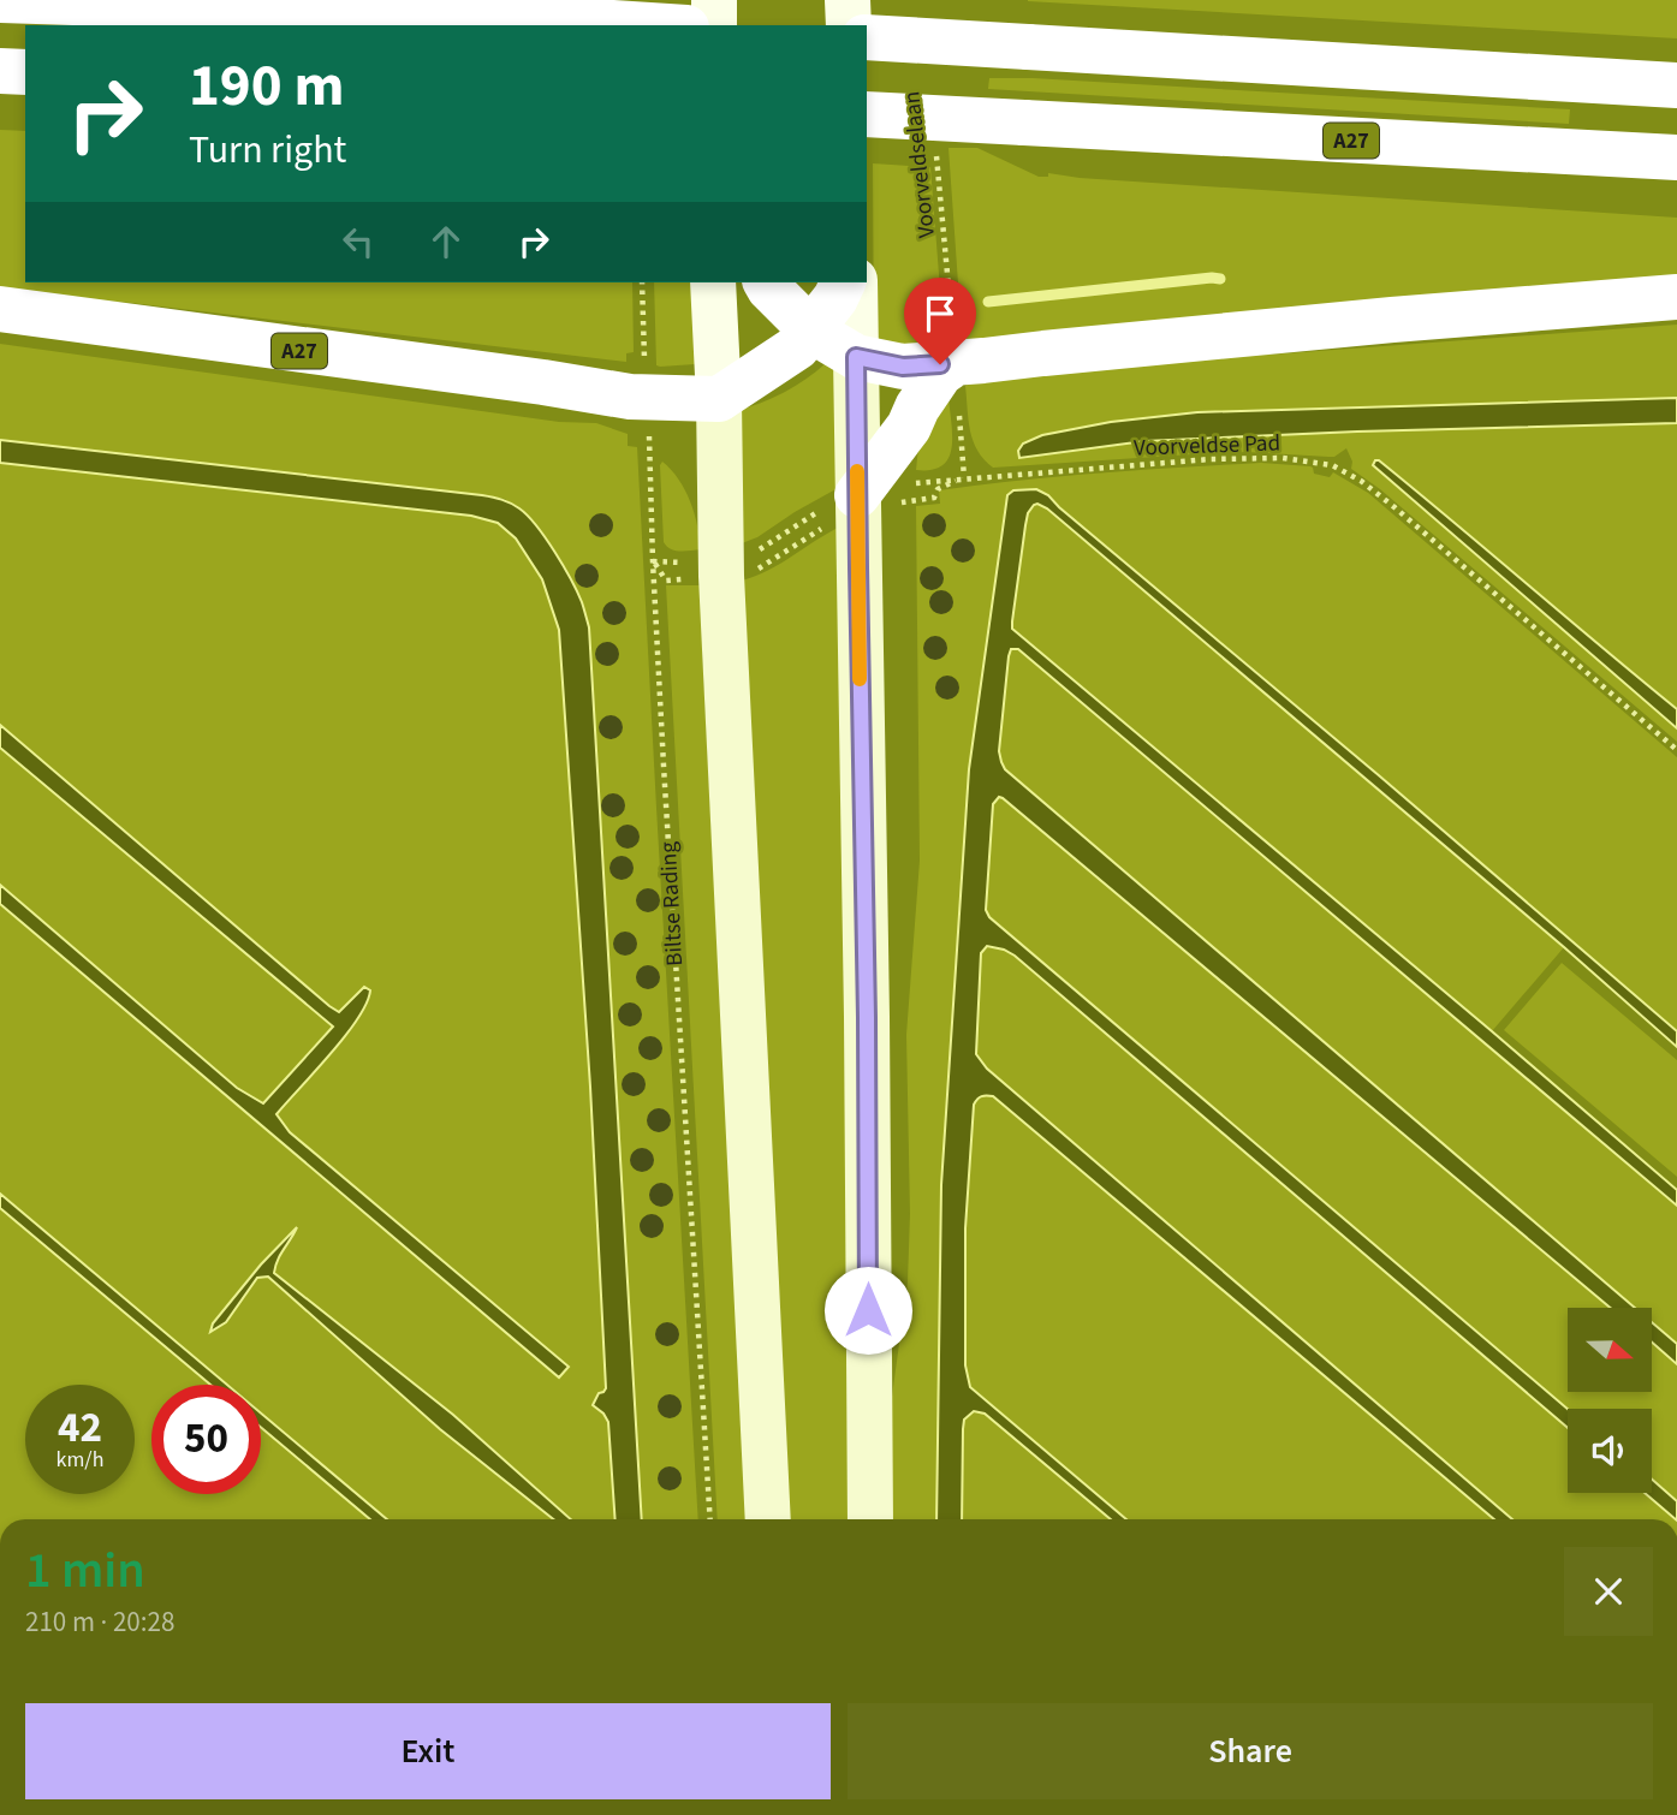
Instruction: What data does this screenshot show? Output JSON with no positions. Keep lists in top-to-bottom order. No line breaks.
{"streets":{"highway":["A27"],"path":["Voorveldselaan","Voorveldse Pad","Biltse Rading"]},"crossings":[["A27","Biltse Rading"],["Voorveldselaan","Voorveldse Pad"],["Voorveldse Pad","Biltse Rading"]],"north":"right","page":{"turn":["190 m","Turn right"],"speed":"42 km/h","limit":"50","heading":["1 min","210 m · 20:28"],"buttons":["Exit","Share"]}}
